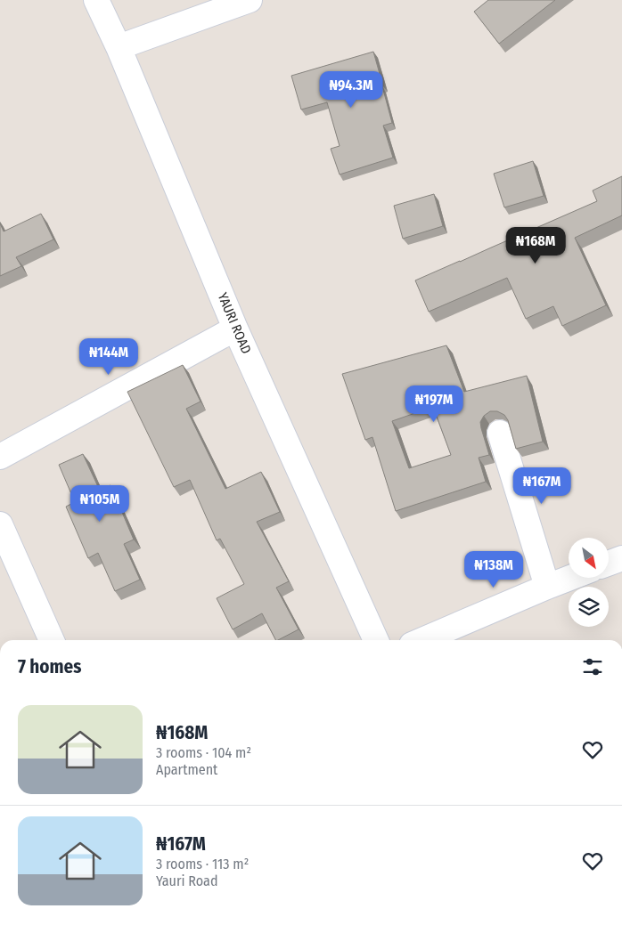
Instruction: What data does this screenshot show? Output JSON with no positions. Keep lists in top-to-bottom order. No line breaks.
{"streets":{"street":["YAURI ROAD"]},"north":"bottom right","page":{"price":["₦94.3M","₦168M","₦144M","₦197M","₦167M","₦105M","₦138M"],"heading":"7 homes","list":[{"name":"₦168M","note":"3 rooms · 104 m² · Apartment"},{"name":"₦167M","note":"3 rooms · 113 m² · Yauri Road"}]}}
